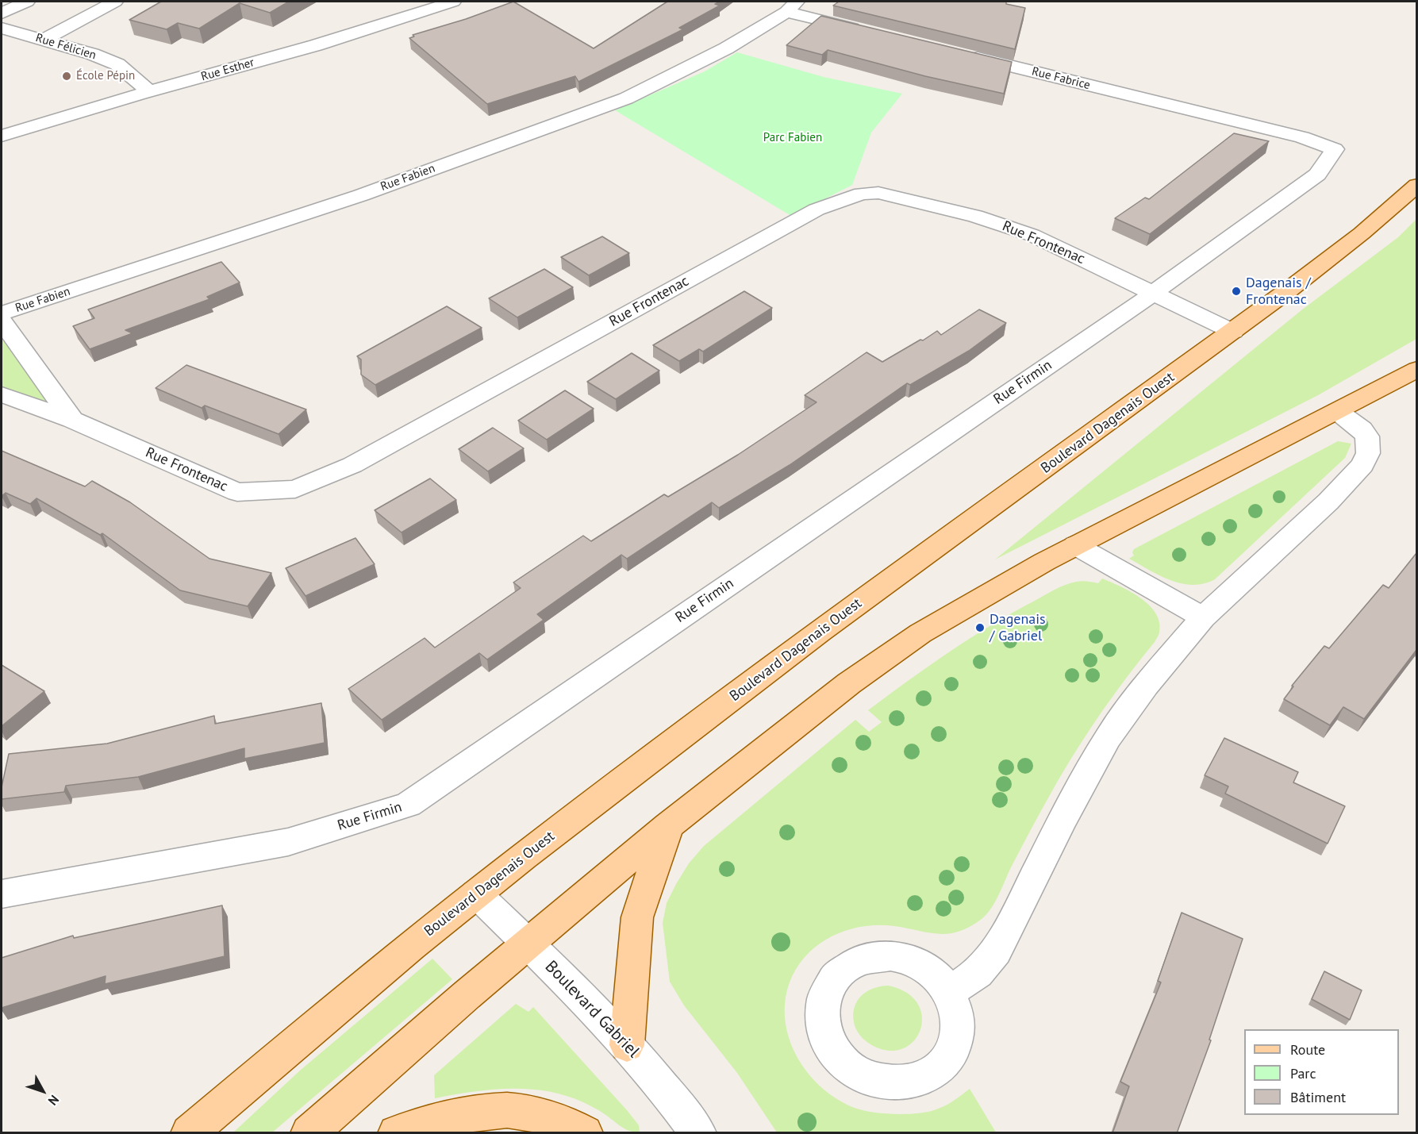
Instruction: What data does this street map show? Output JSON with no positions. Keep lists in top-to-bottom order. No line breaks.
{"streets":{"main road":["Boulevard Dagenais Ouest"],"street":["Rue Félicien","Rue Esther","Rue Fabrice","Rue Fabien","Rue Frontenac","Rue Firmin","Boulevard Gabriel"]},"crossings":[["Rue Félicien","Rue Esther"],["Rue Fabrice","Rue Firmin"],["Rue Frontenac","Rue Firmin"],["Rue Frontenac","Boulevard Dagenais Ouest"],["Boulevard Dagenais Ouest","Boulevard Gabriel"]],"parks":["Parc Fabien"],"places":["École Pépin","Dagenais / Frontenac","Dagenais / Gabriel"],"legend":["Route","Parc","Bâtiment"],"north":"bottom right"}
